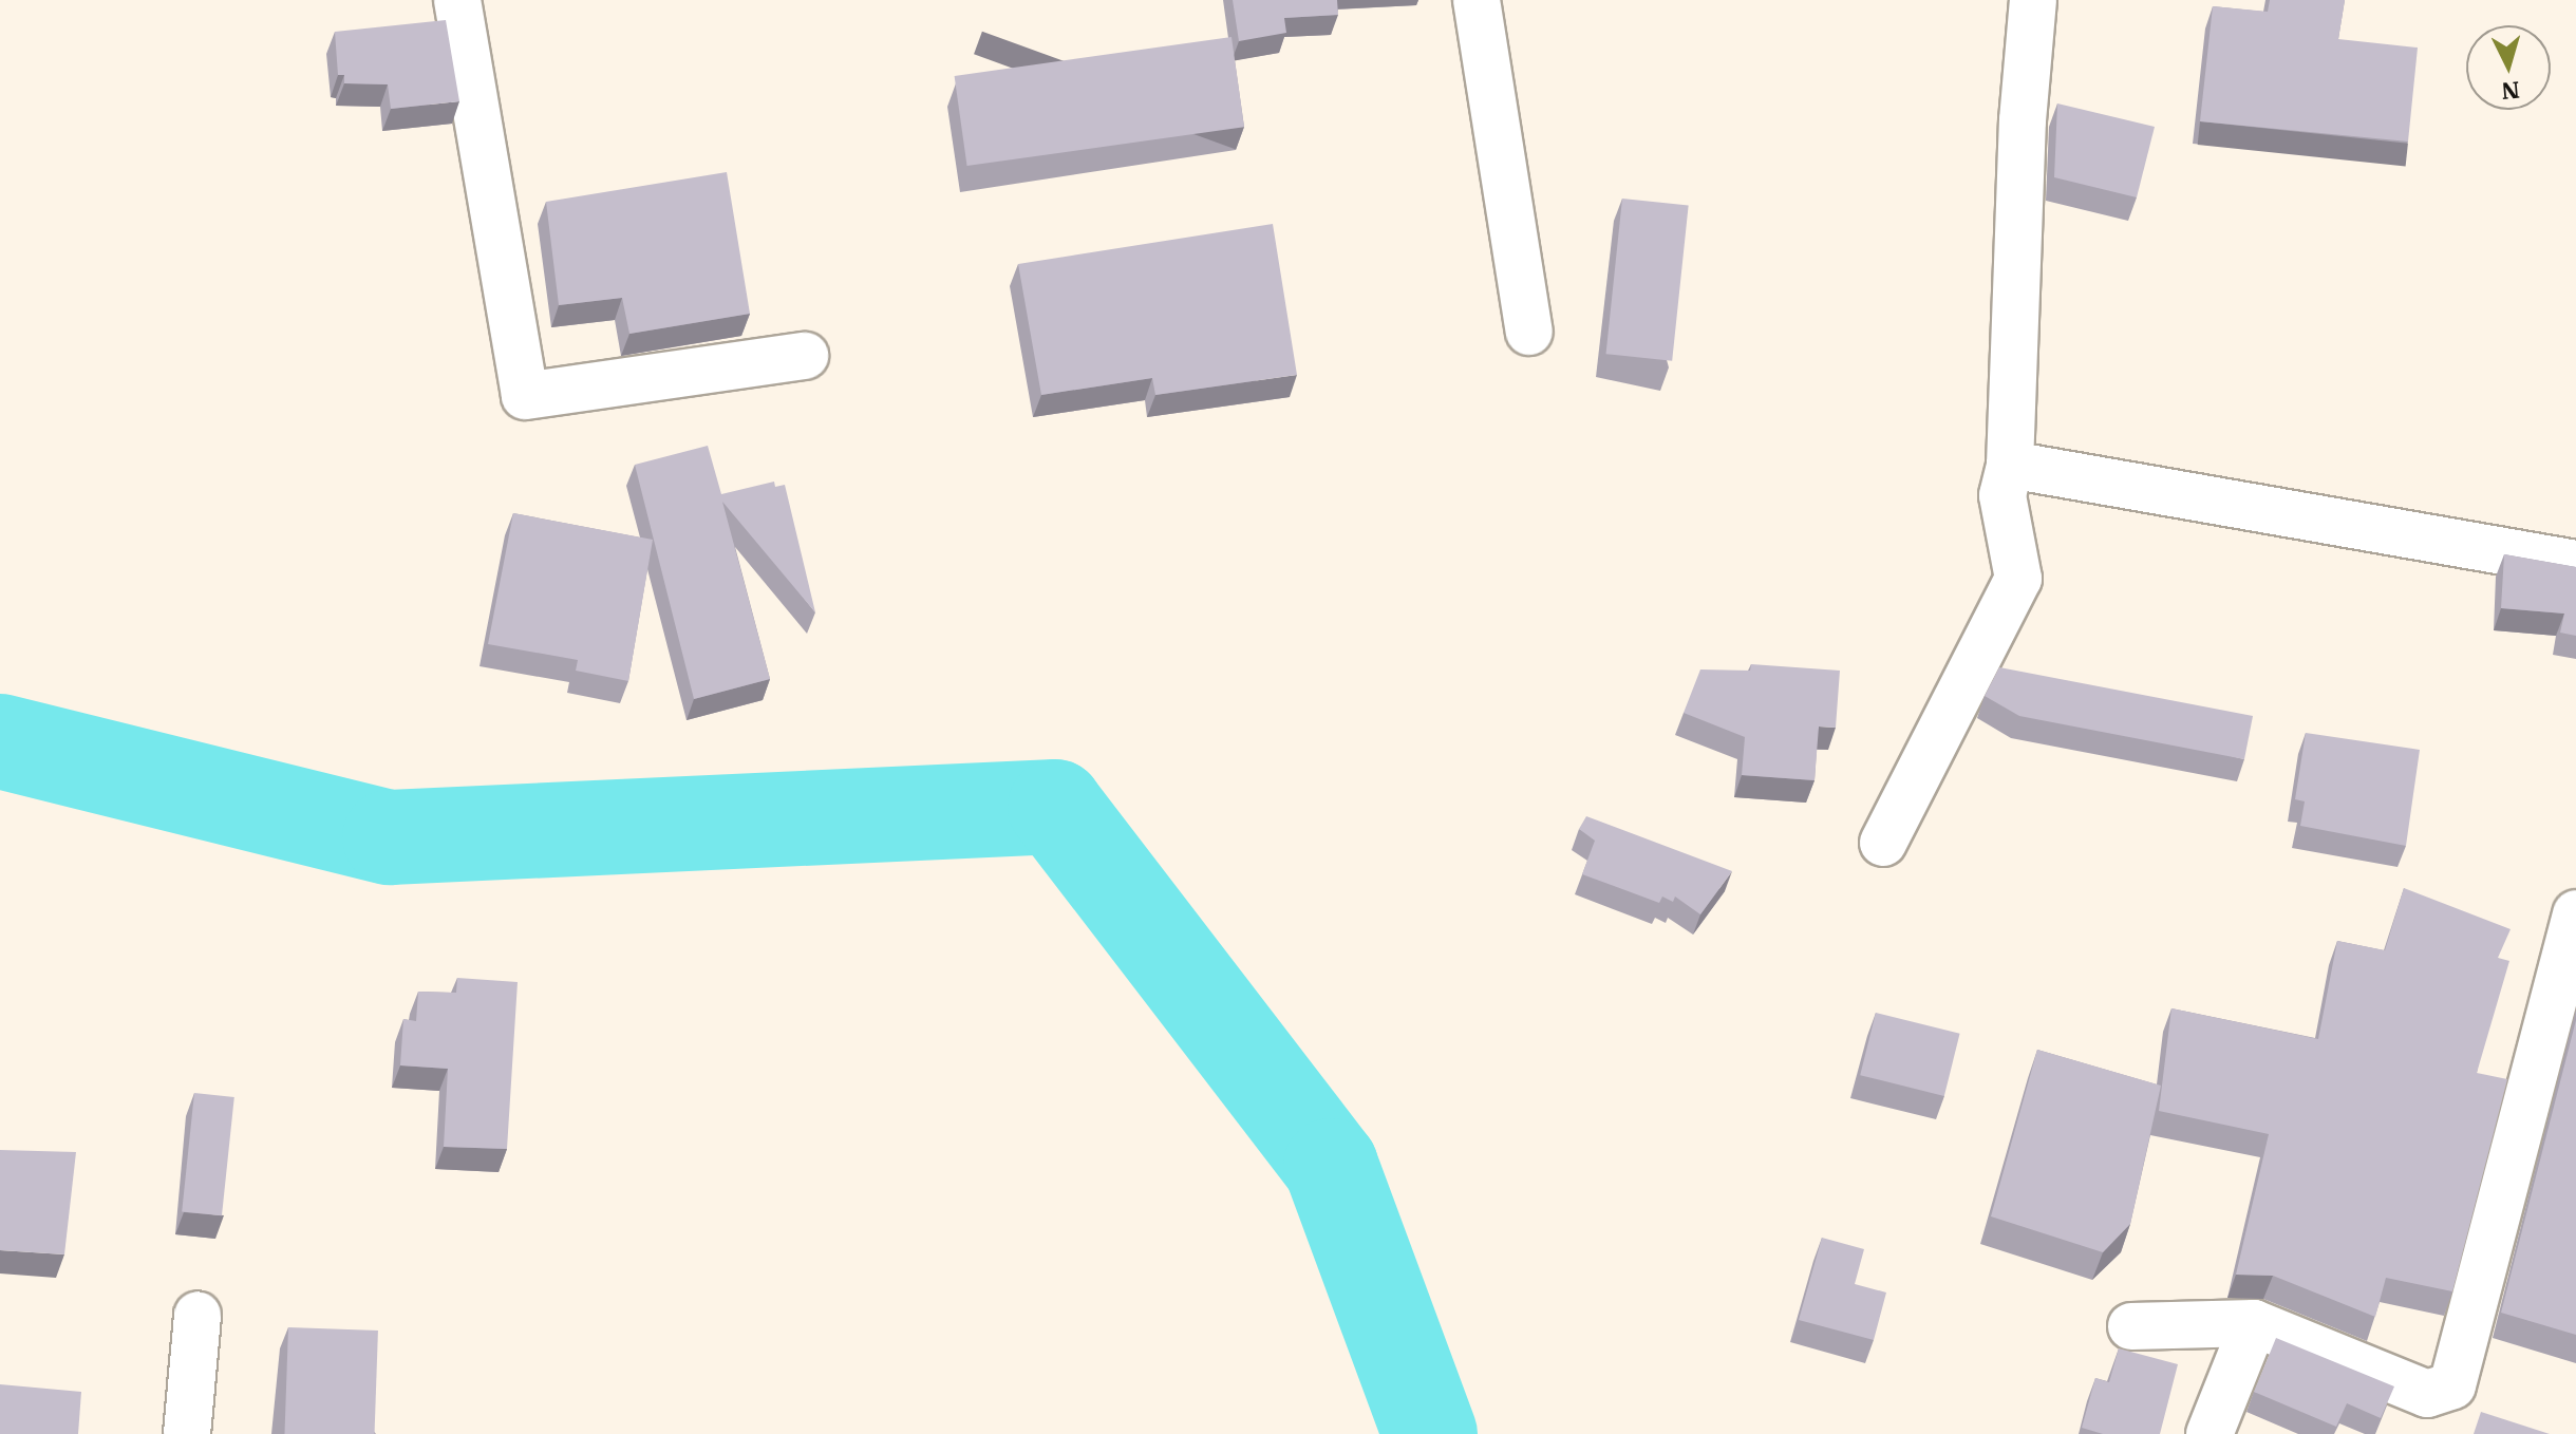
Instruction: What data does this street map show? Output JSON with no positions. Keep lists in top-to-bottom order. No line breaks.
{"north":"bottom"}
